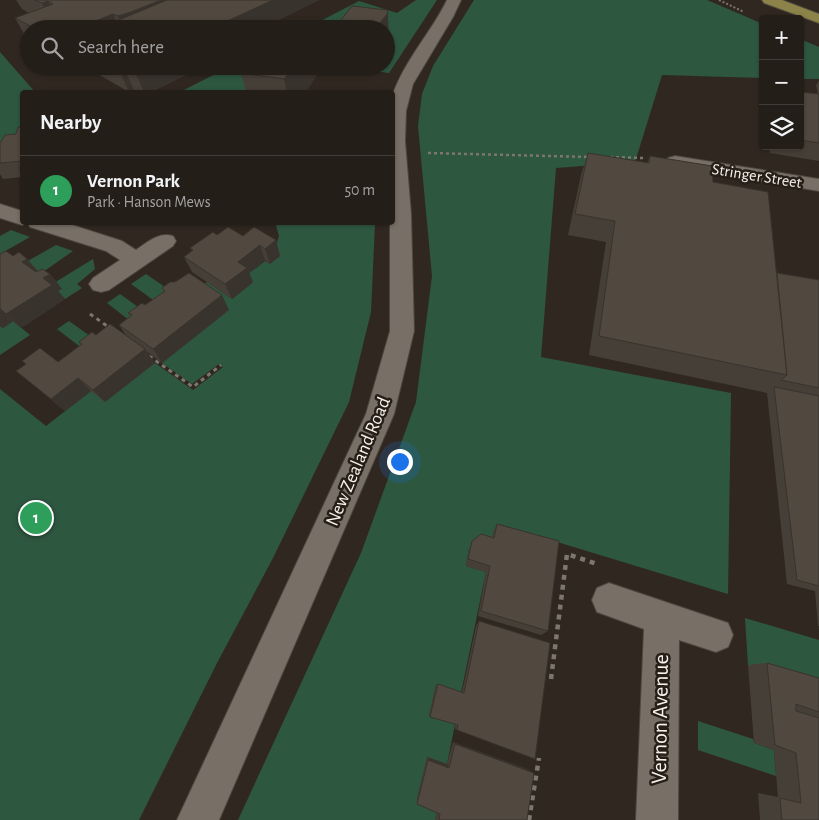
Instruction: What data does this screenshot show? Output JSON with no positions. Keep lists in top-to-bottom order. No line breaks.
{"streets":{"street":["Stringer Street","New Zealand Road","Vernon Avenue"]},"page":{"map_buttons":["+","−"],"search":"Search here","heading":"Nearby","list":[{"mark":"1","name":"Vernon Park","note":"Park · Hanson Mews","value":"50 m"}],"pins":"1"}}
